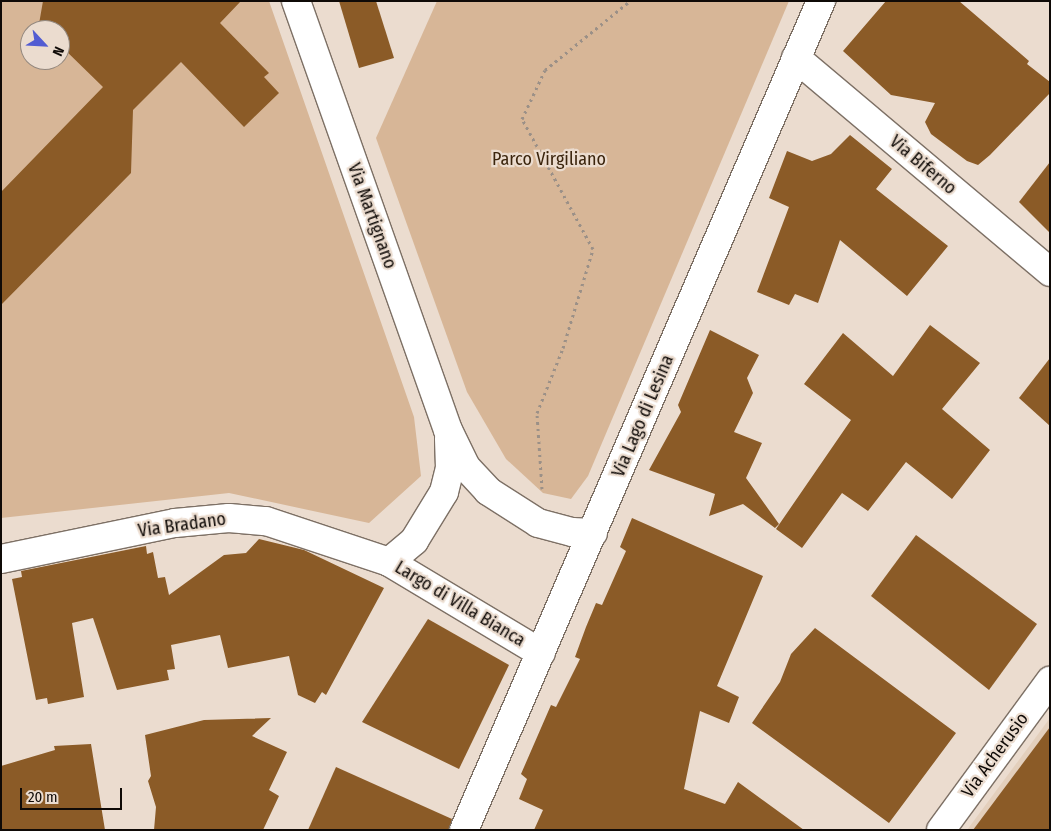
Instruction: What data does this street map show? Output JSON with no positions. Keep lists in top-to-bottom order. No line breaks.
{"streets":{"street":["Via Biferno","Via Martignano","Via Lago di Lesina","Via Bradano","Largo di Villa Bianca","Via Acherusio"]},"crossings":[["Via Biferno","Via Lago di Lesina"],["Via Martignano","Largo di Villa Bianca"],["Via Lago di Lesina","Largo di Villa Bianca"],["Via Bradano","Largo di Villa Bianca"]],"parks":["Parco Virgiliano"],"scale_bar":"20 m","north":"bottom right"}
